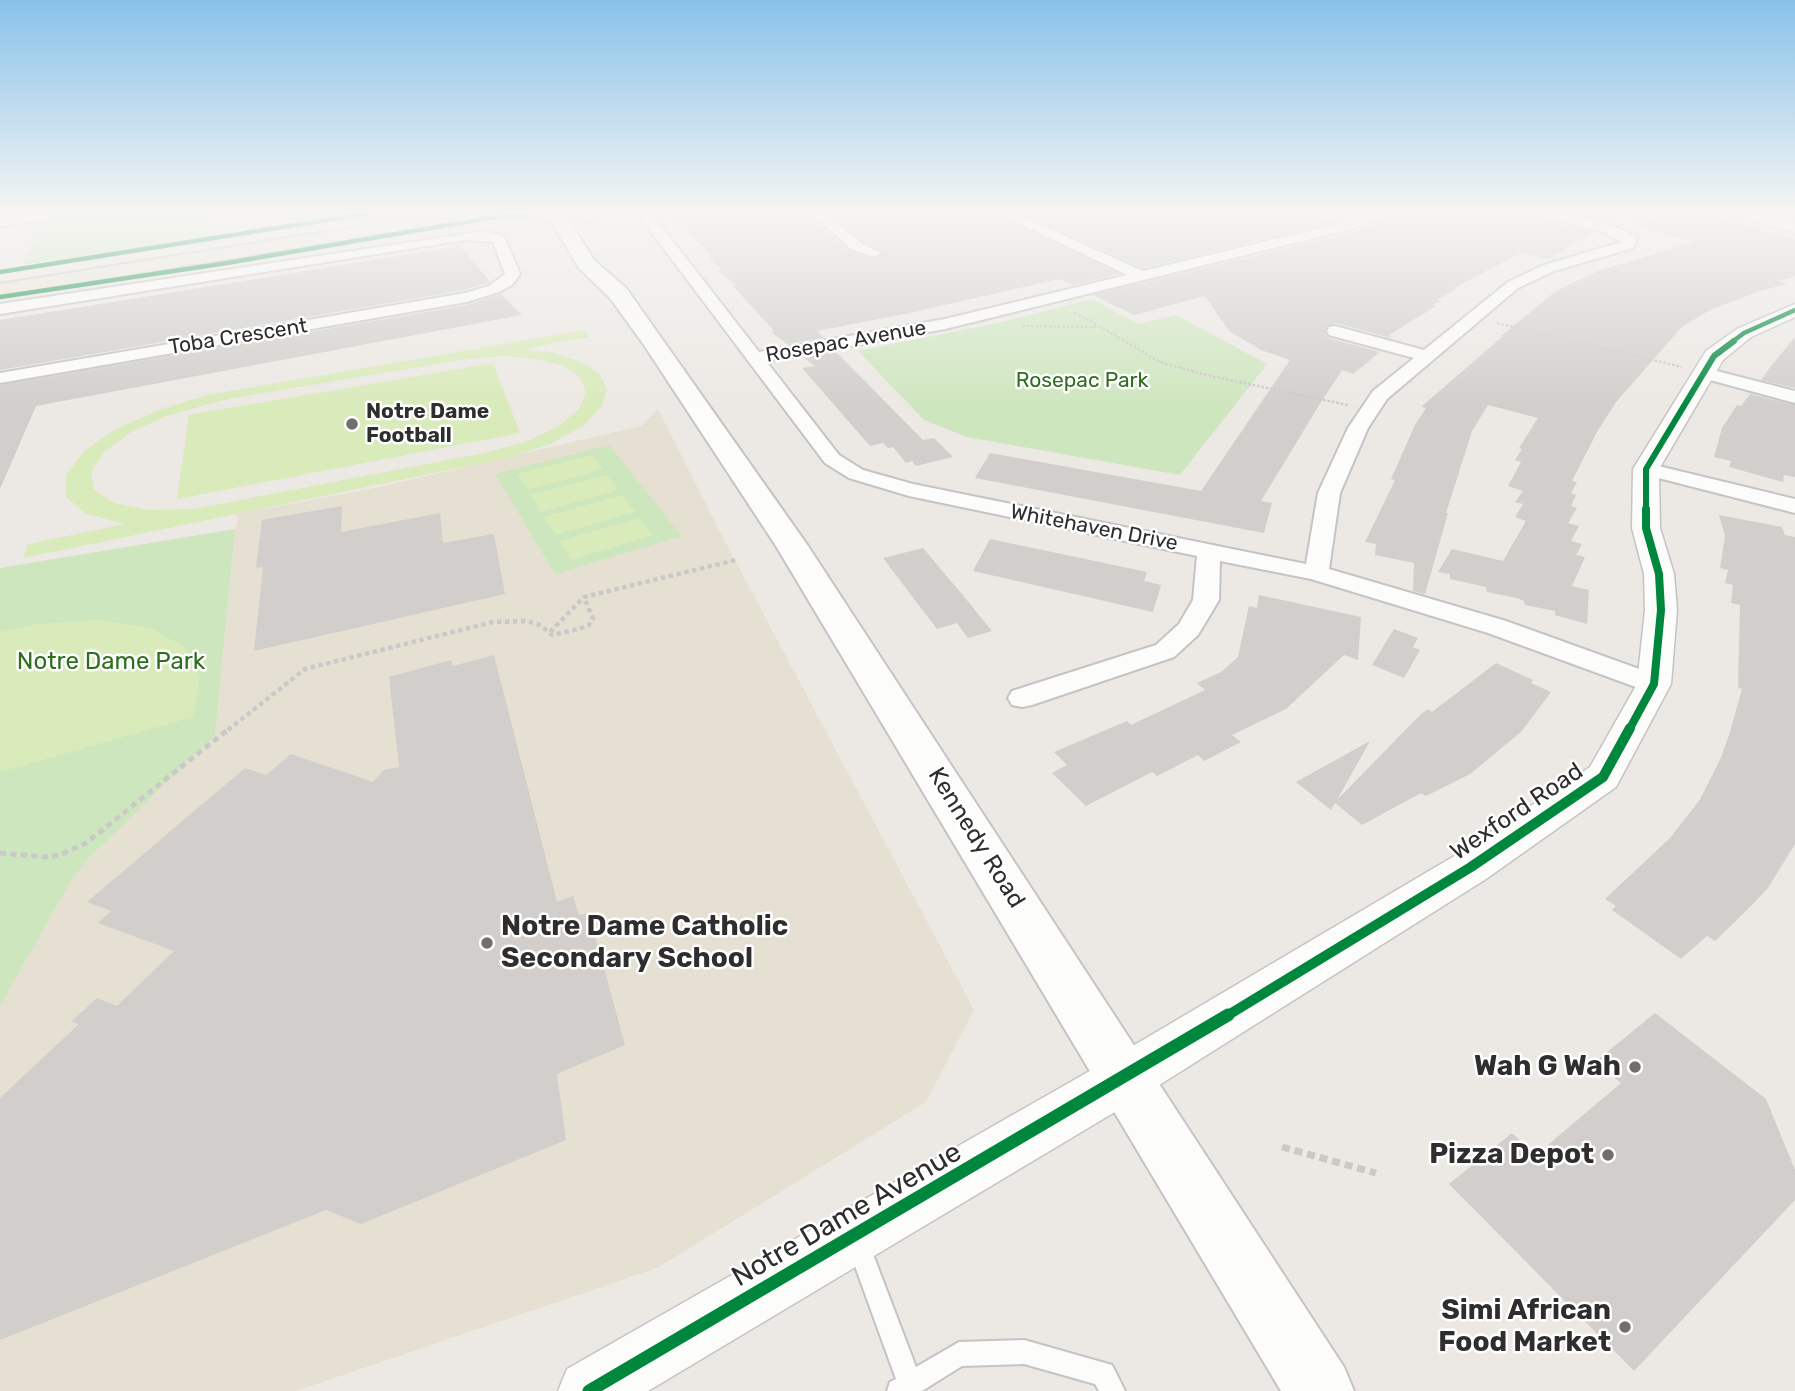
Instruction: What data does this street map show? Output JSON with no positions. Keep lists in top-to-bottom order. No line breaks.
{"streets":{"main road":["Kennedy Road"],"street":["Toba Crescent","Rosepac Avenue","Whitehaven Drive","Wexford Road","Notre Dame Avenue"]},"crossings":[["Rosepac Avenue","Whitehaven Drive"],["Whitehaven Drive","Wexford Road"],["Wexford Road","Kennedy Road"],["Wexford Road","Notre Dame Avenue"],["Kennedy Road","Notre Dame Avenue"]],"parks":["Rosepac Park","Notre Dame Park"],"places":["Notre Dame Football","Notre Dame Catholic Secondary School","Wah G Wah","Pizza Depot","Simi African Food Market"]}
